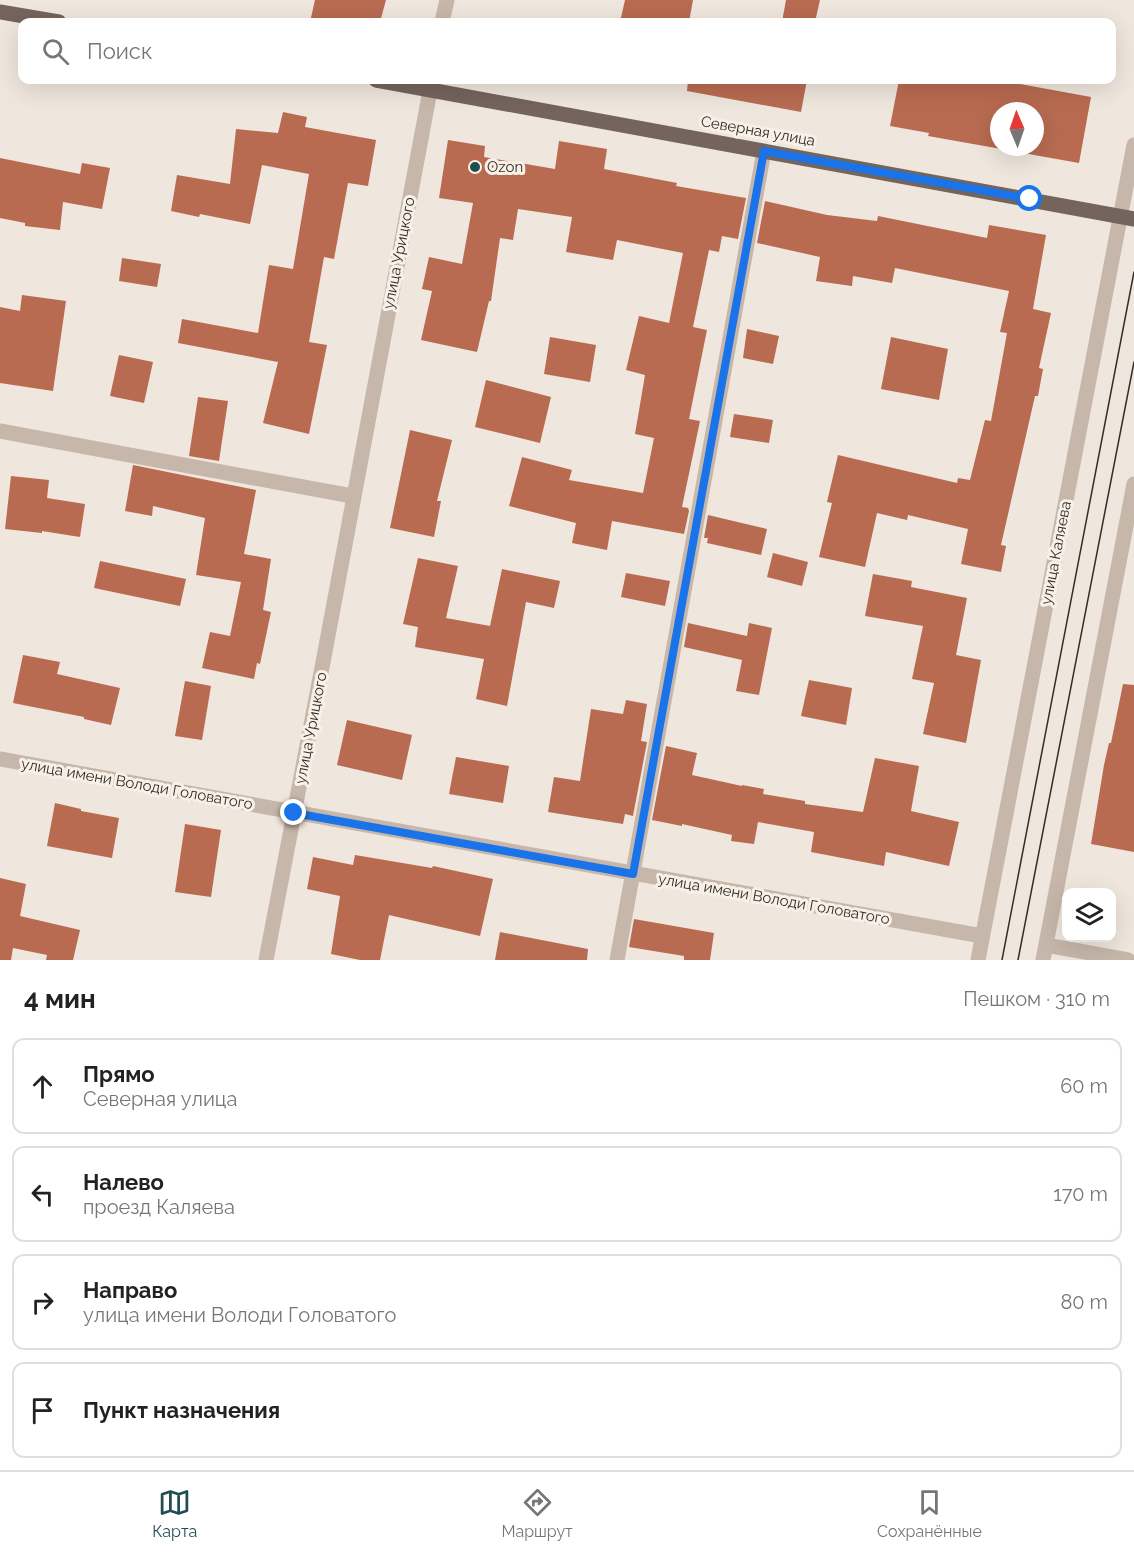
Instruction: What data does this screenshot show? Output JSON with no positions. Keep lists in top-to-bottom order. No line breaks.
{"streets":{"main road":["Северная улица"],"street":["улица Урицкого","улица Каляева","улица имени Володи Головатого"]},"crossings":[["Северная улица","улица Урицкого"],["Северная улица","улица Каляева"],["улица Урицкого","улица имени Володи Головатого"],["улица Каляева","улица имени Володи Головатого"]],"places":["Ozon"],"north":"top","page":{"search":"Поиск","heading":["4 мин","Пешком · 310 m"],"list":[["Прямо","Северная улица","60 m"],["Налево","проезд Каляева","170 m"],["Направо","улица имени Володи Головатого","80 m"],"Пункт назначения"],"nav":["Карта","Маршрут","Сохранённые"]}}
